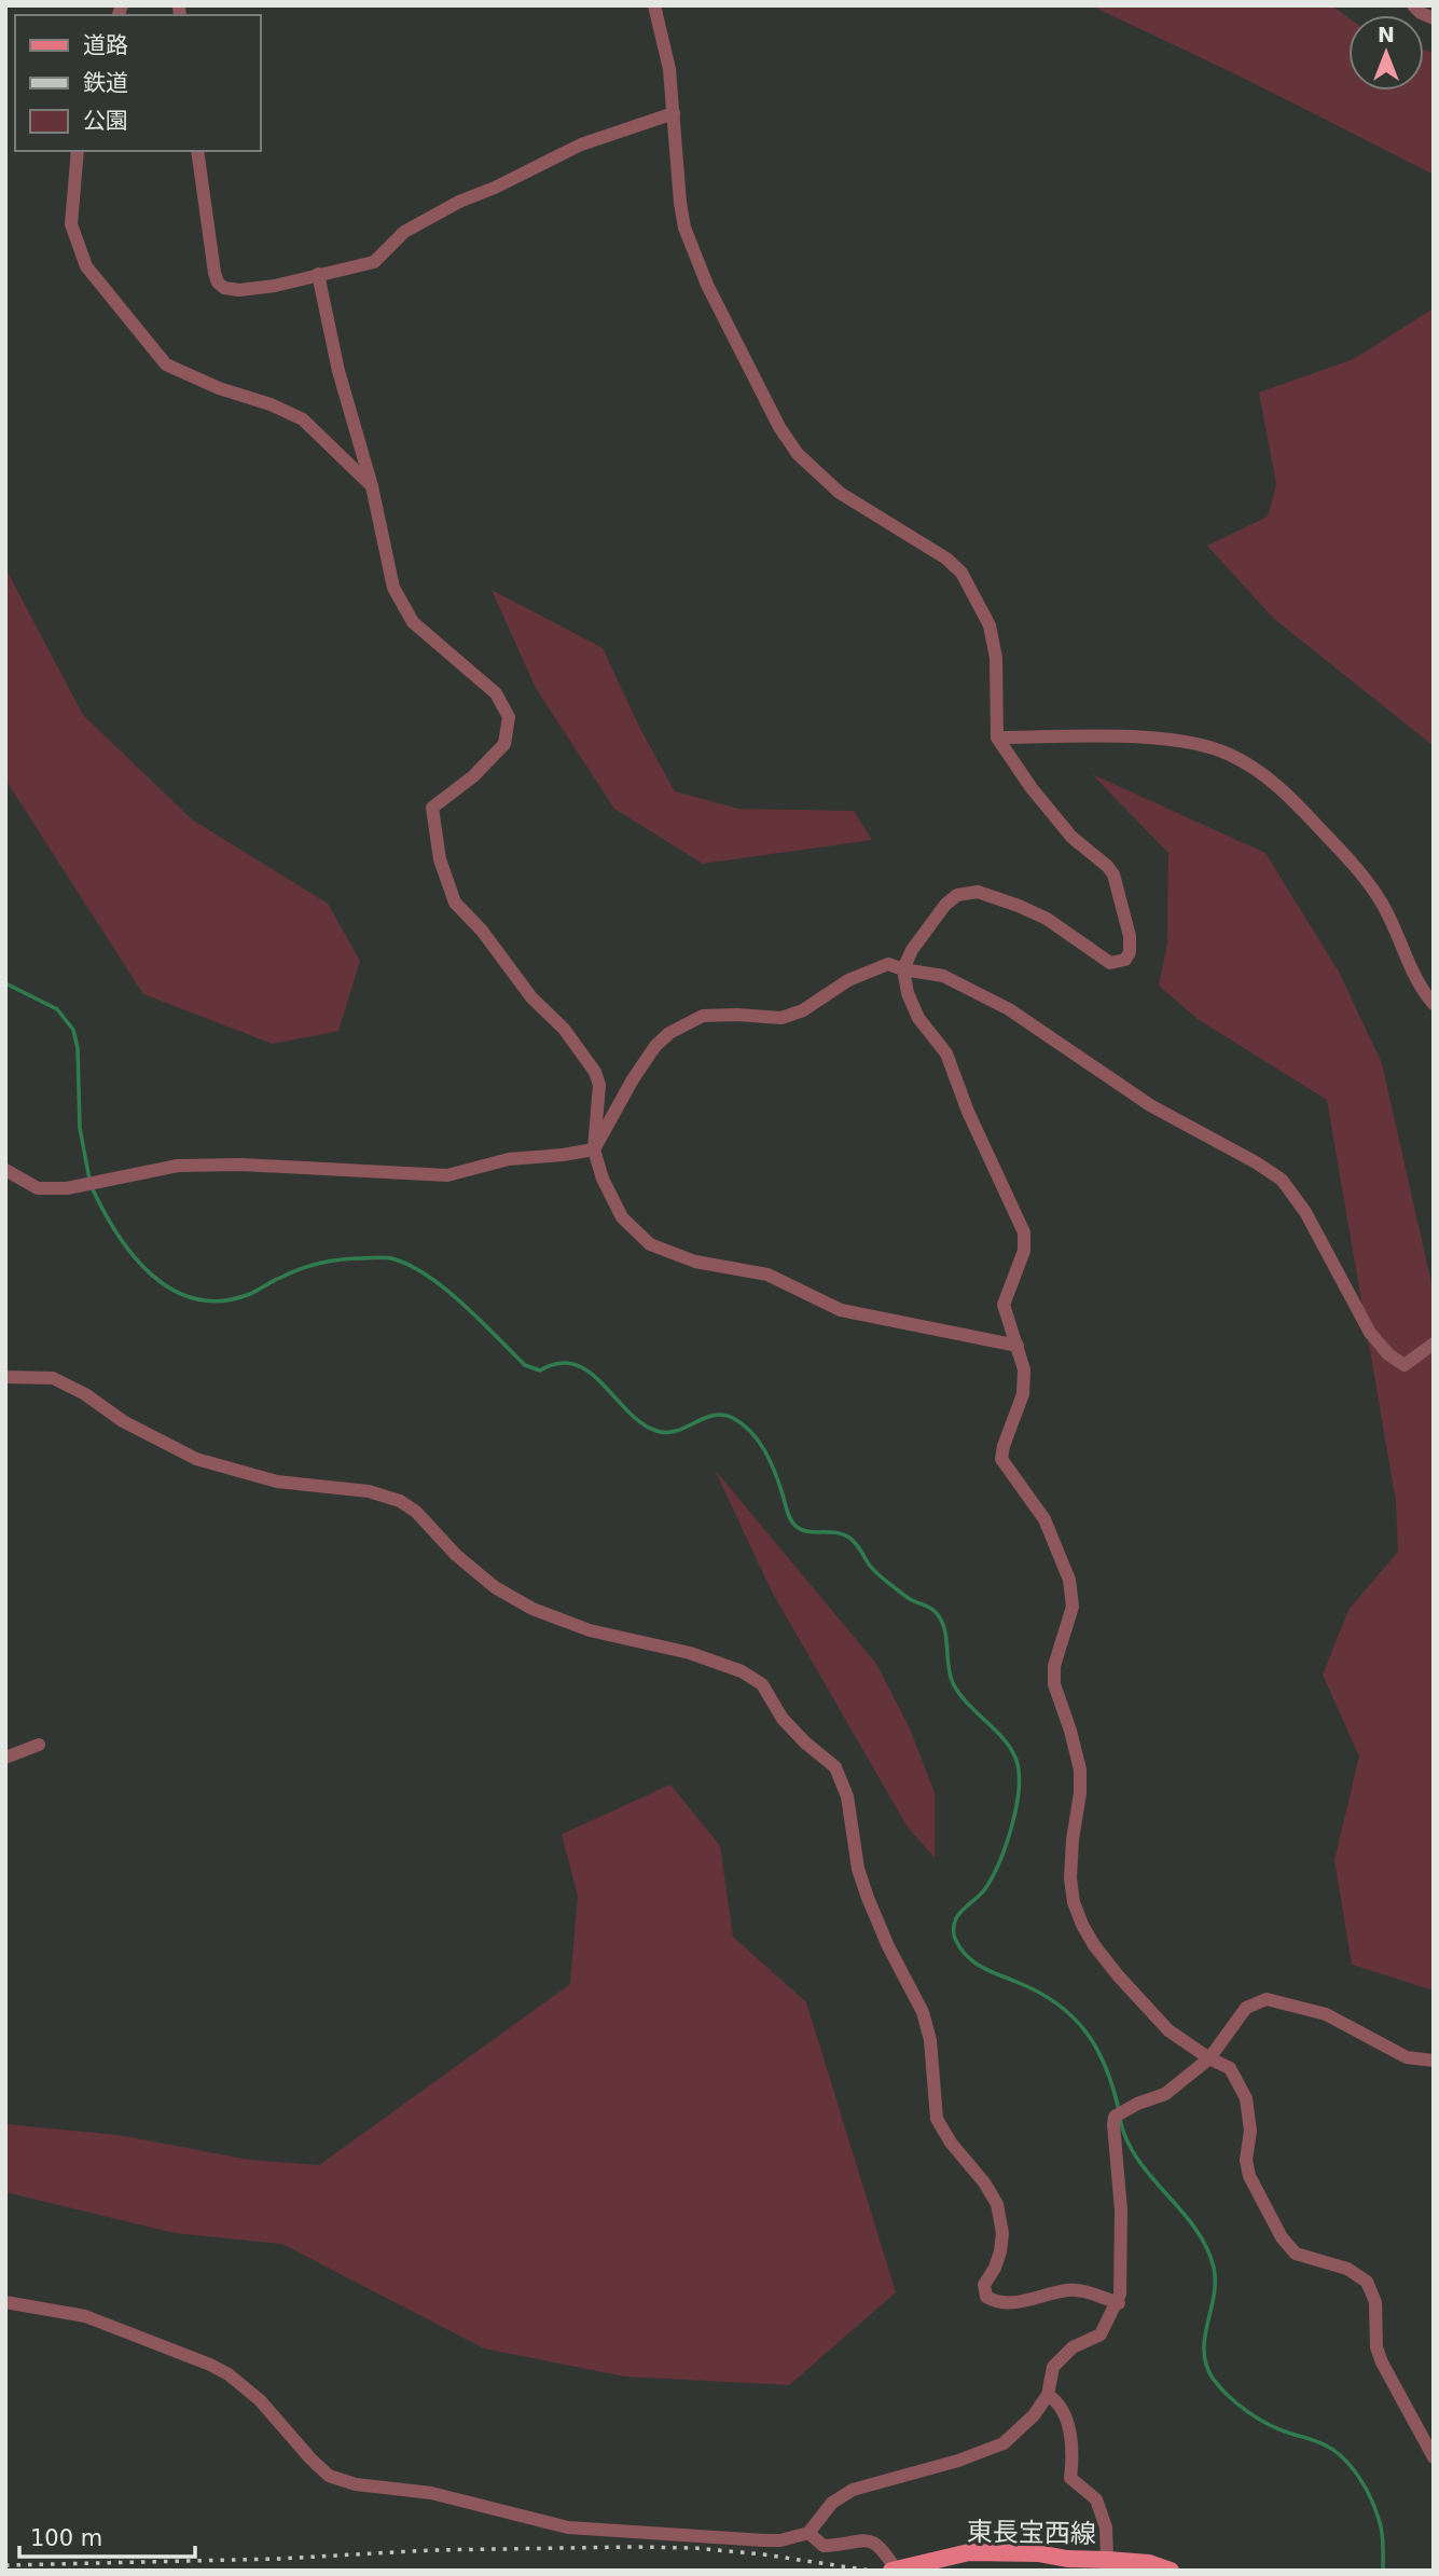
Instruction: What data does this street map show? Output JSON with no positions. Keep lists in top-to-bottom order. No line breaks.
{"streets":{"main road":["東長宝西線"]},"legend":["道路","鉄道","公園"],"scale_bar":"100 m","north":"top"}
